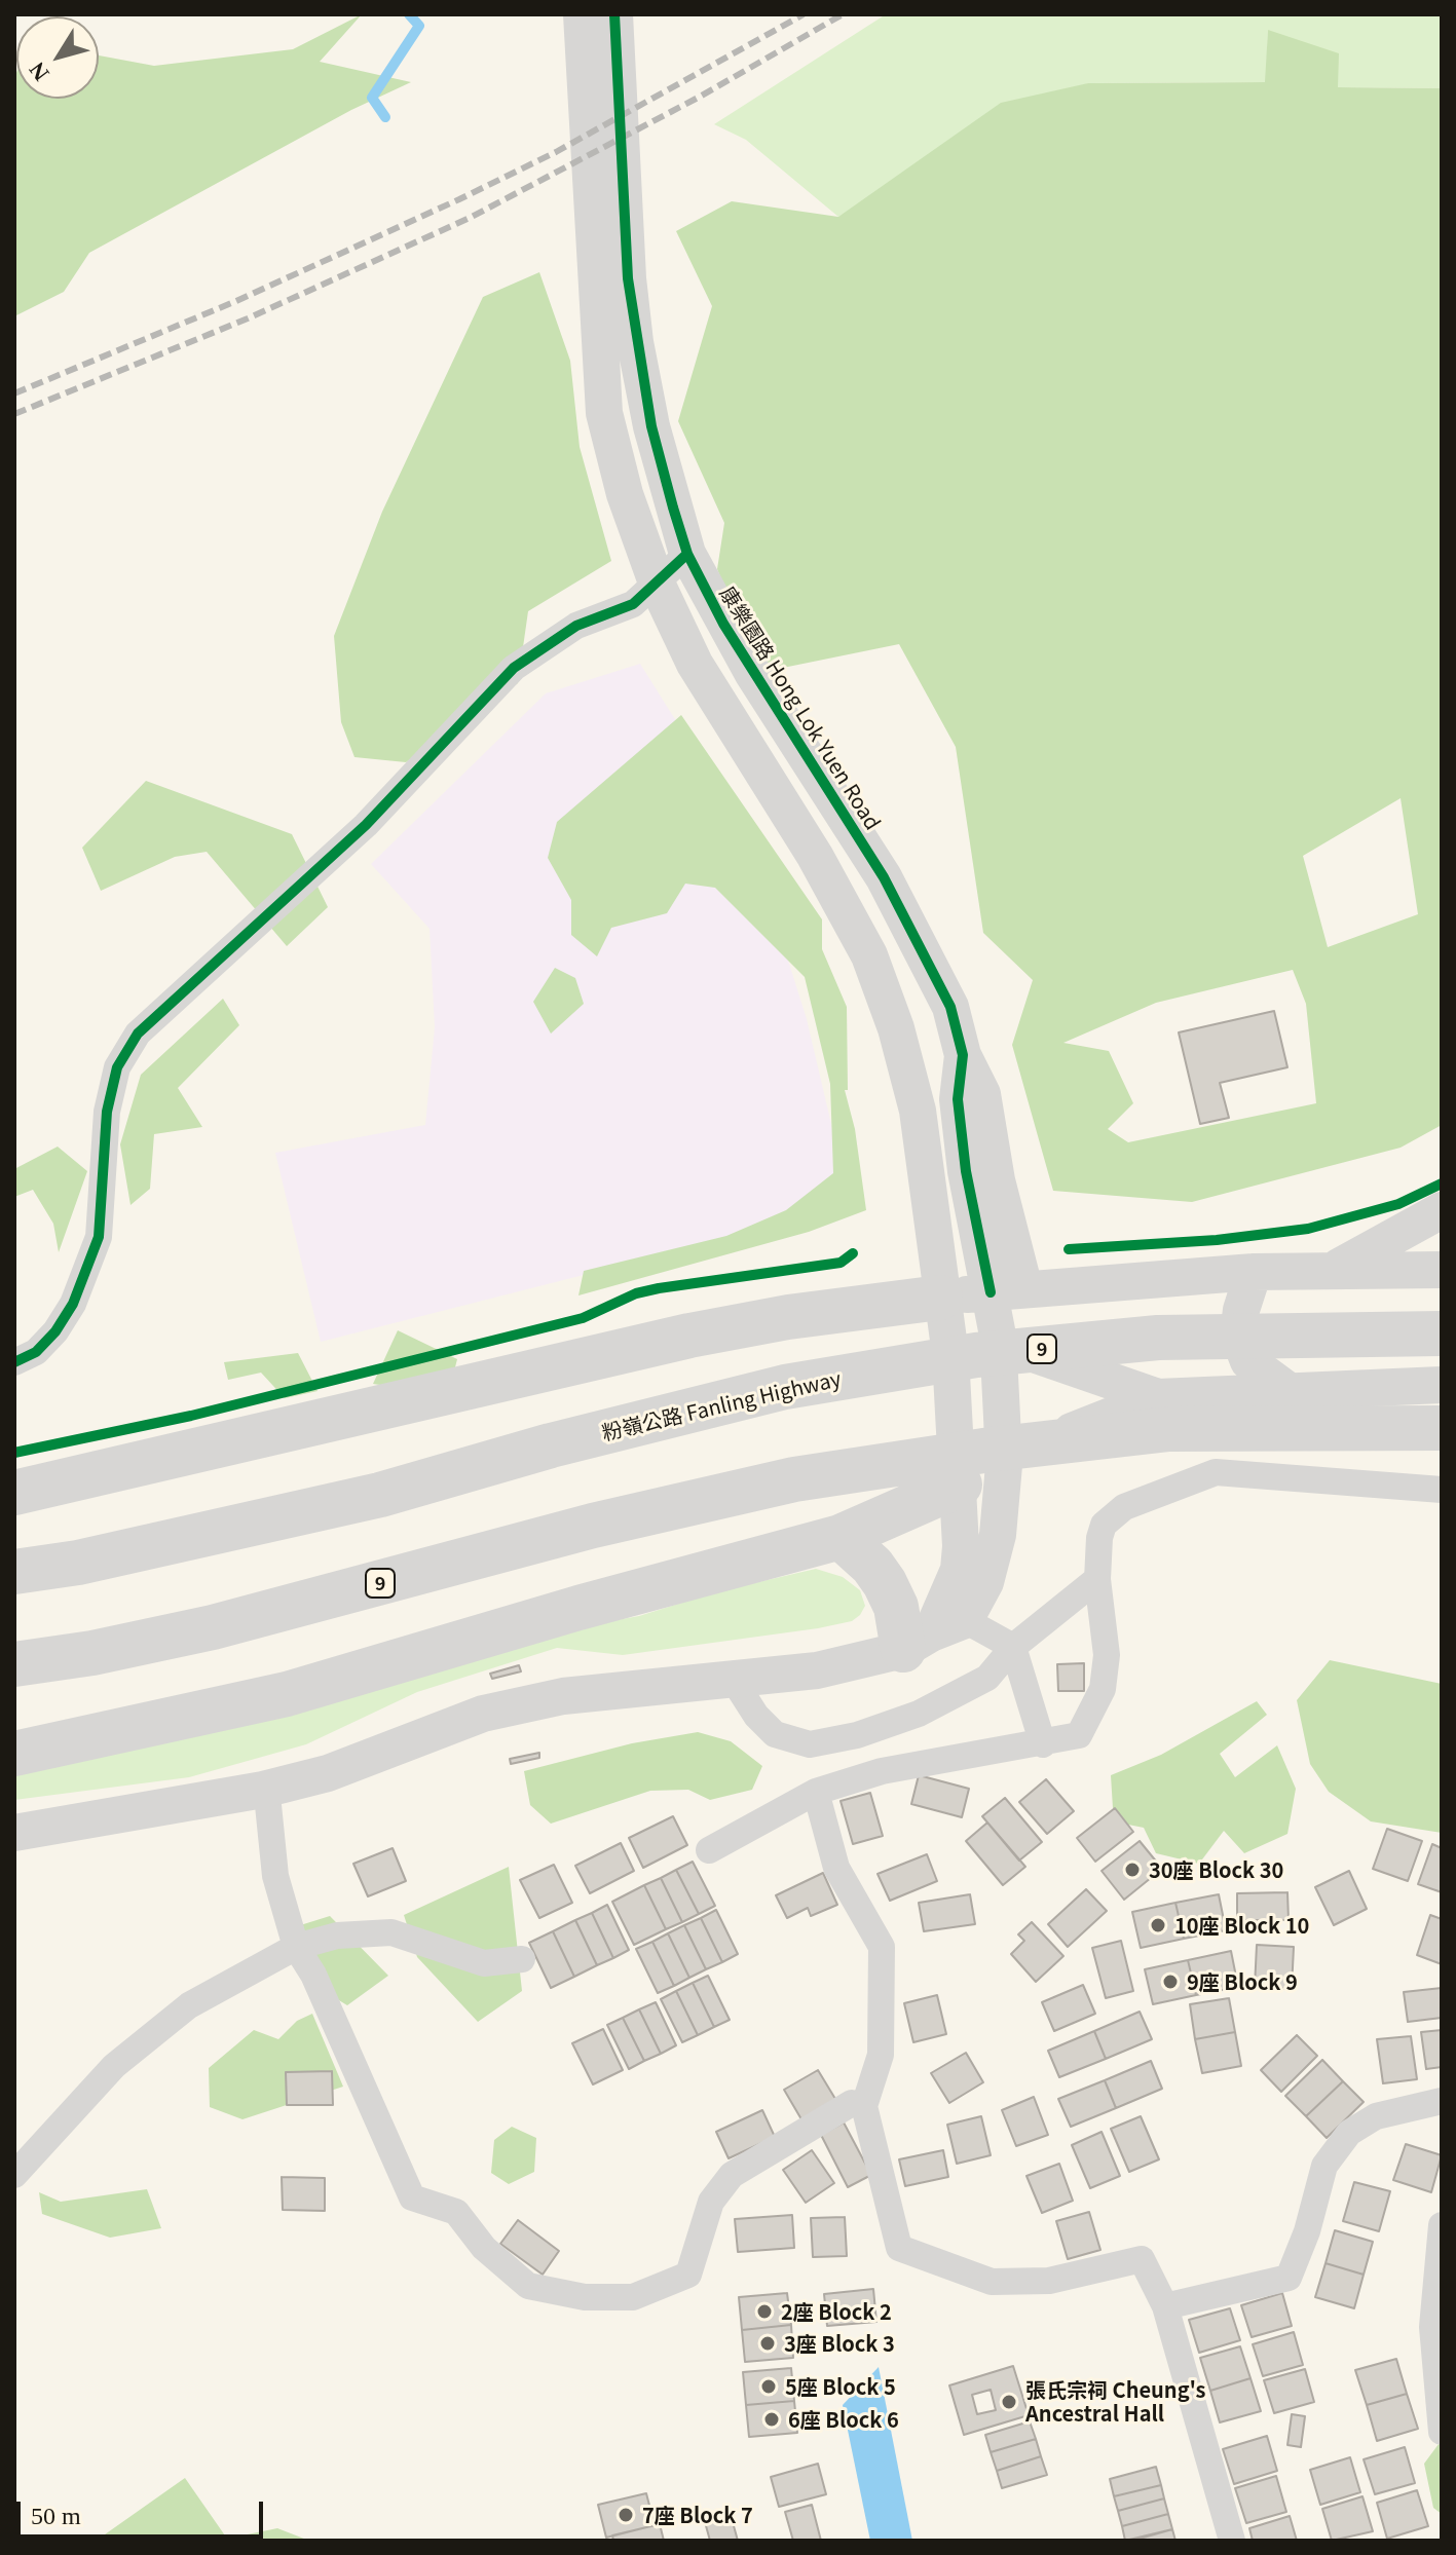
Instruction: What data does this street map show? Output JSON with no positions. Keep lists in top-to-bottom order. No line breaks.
{"streets":{"highway":["9","粉嶺公路 Fanling Highway"],"main road":["康樂園路 Hong Lok Yuen Road"]},"places":["30座 Block 30","10座 Block 10","9座 Block 9","2座 Block 2","3座 Block 3","5座 Block 5","張氏宗祠 Cheung's Ancestral Hall","6座 Block 6","7座 Block 7"],"scale_bar":"50 m","north":"bottom left"}
